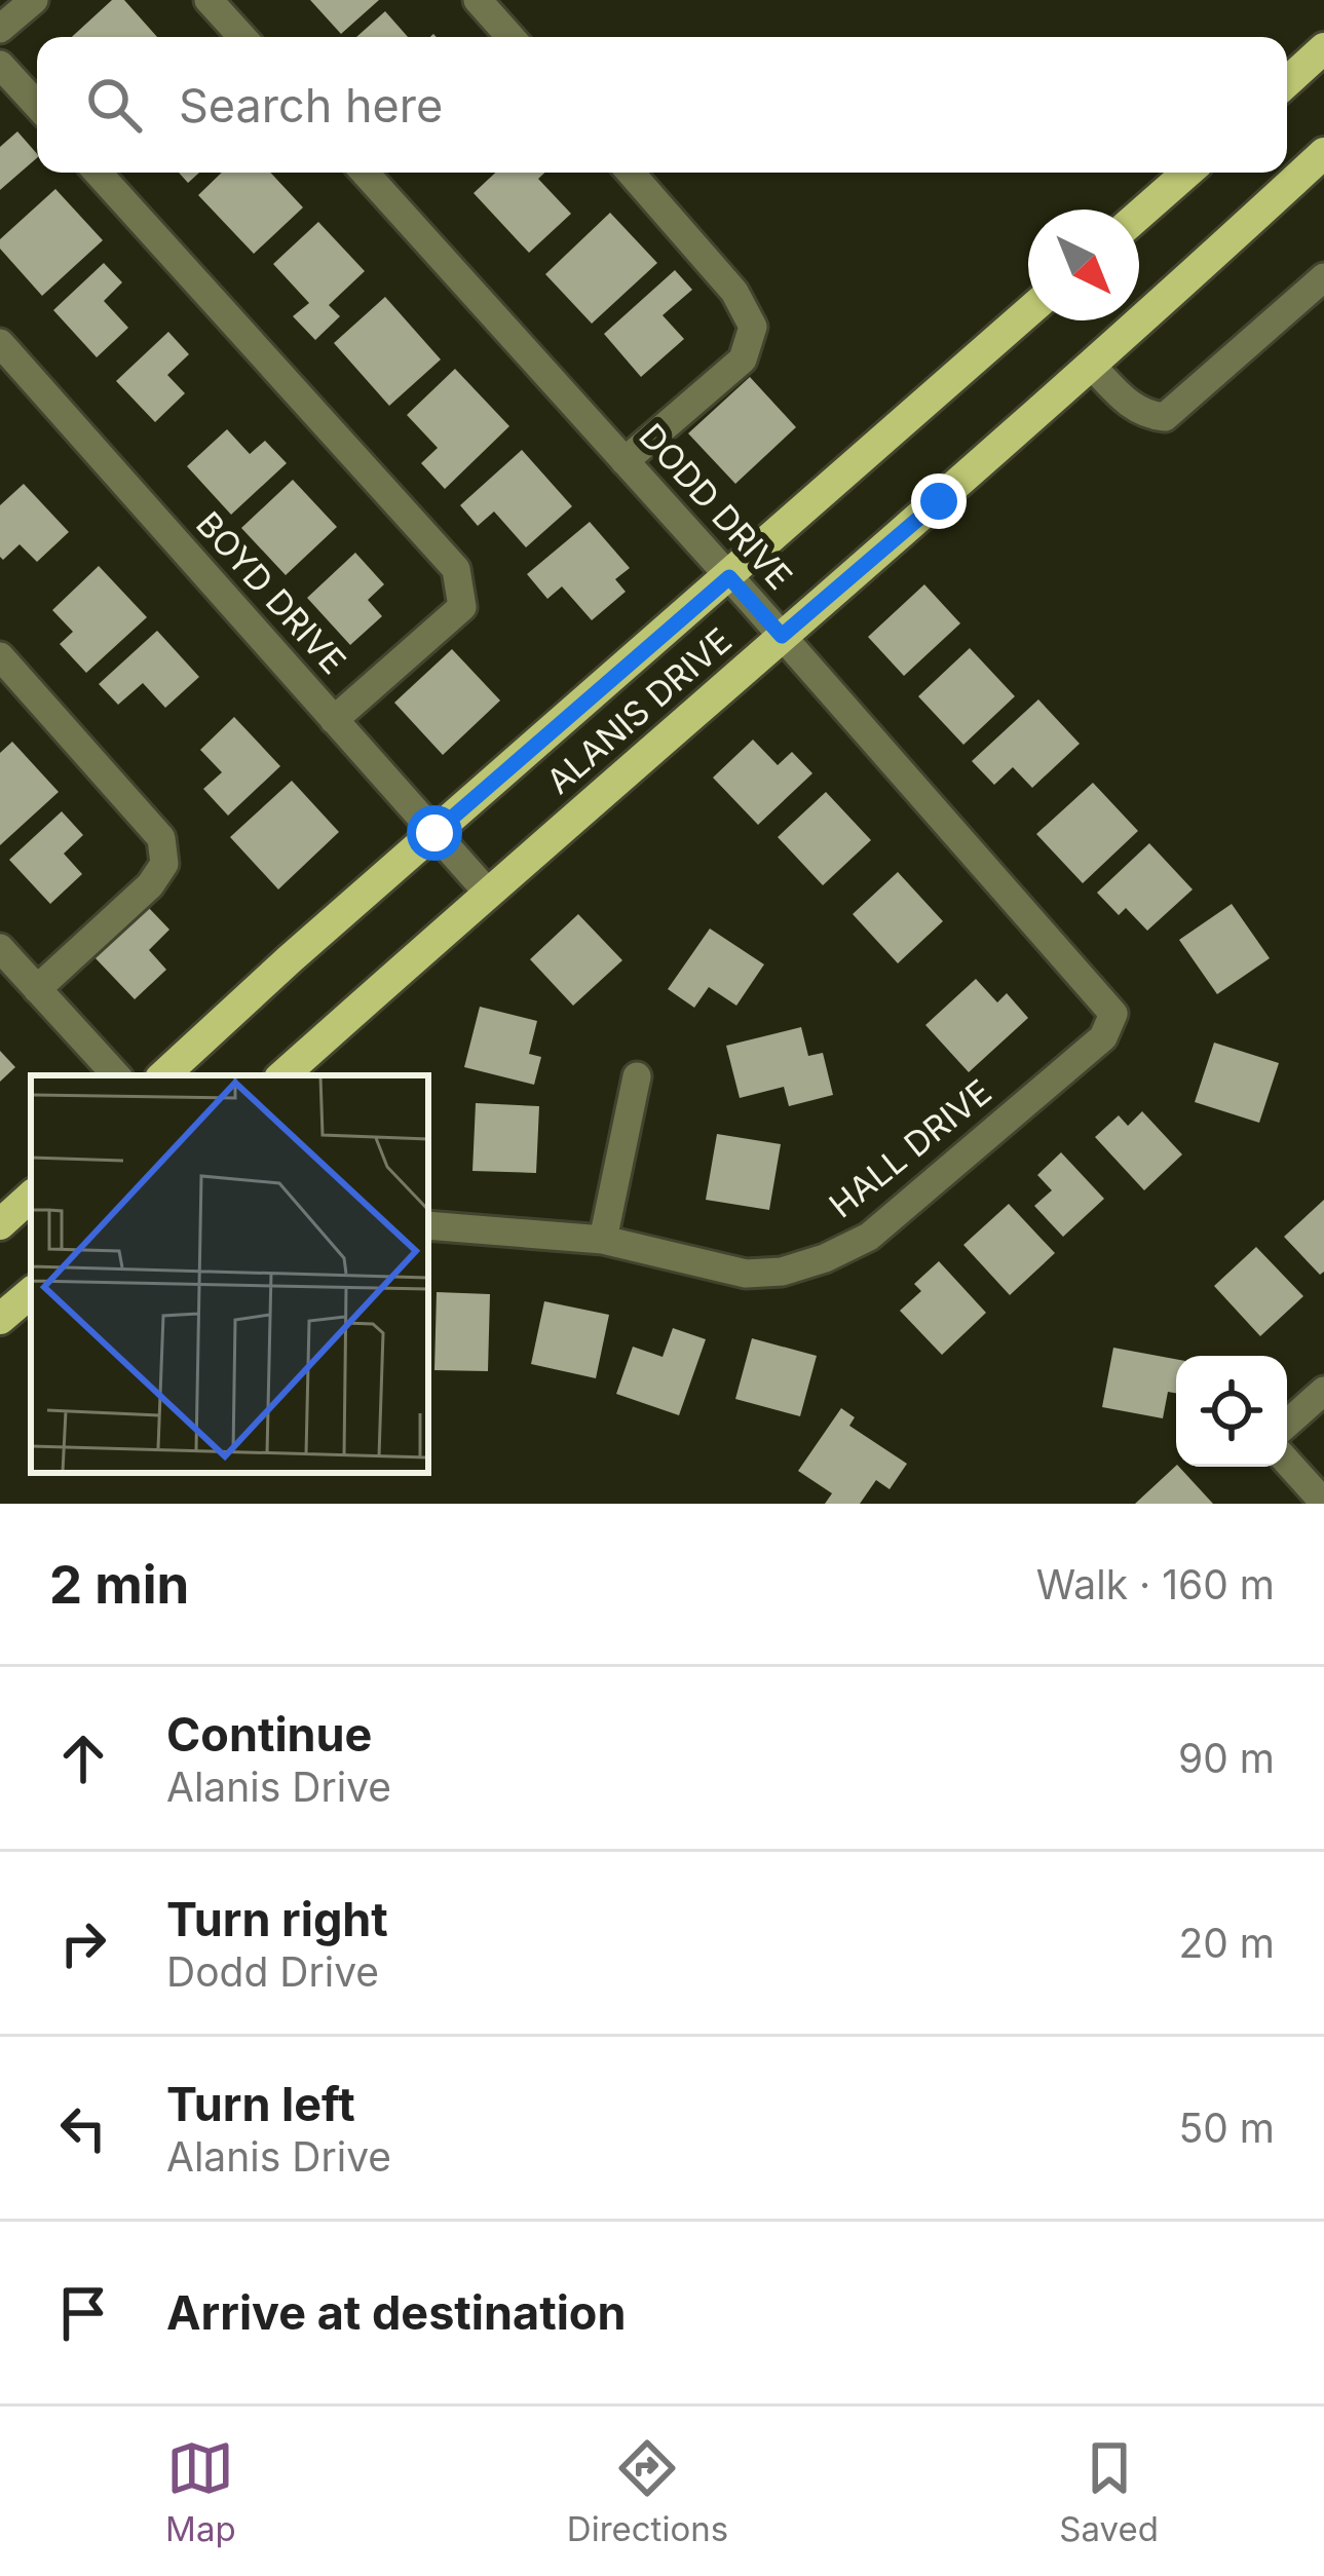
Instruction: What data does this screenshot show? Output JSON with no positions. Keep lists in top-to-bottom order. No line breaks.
{"streets":{"main road":["ALANIS DRIVE"],"street":["DODD DRIVE","BOYD DRIVE","HALL DRIVE"]},"crossings":[["DODD DRIVE","ALANIS DRIVE"],["DODD DRIVE","HALL DRIVE"],["BOYD DRIVE","ALANIS DRIVE"]],"north":"bottom right","page":{"search":"Search here","heading":["2 min","Walk · 160 m"],"list":[["Continue","Alanis Drive","90 m"],["Turn right","Dodd Drive","20 m"],["Turn left","Alanis Drive","50 m"],"Arrive at destination"],"nav":["Map","Directions","Saved"]}}
